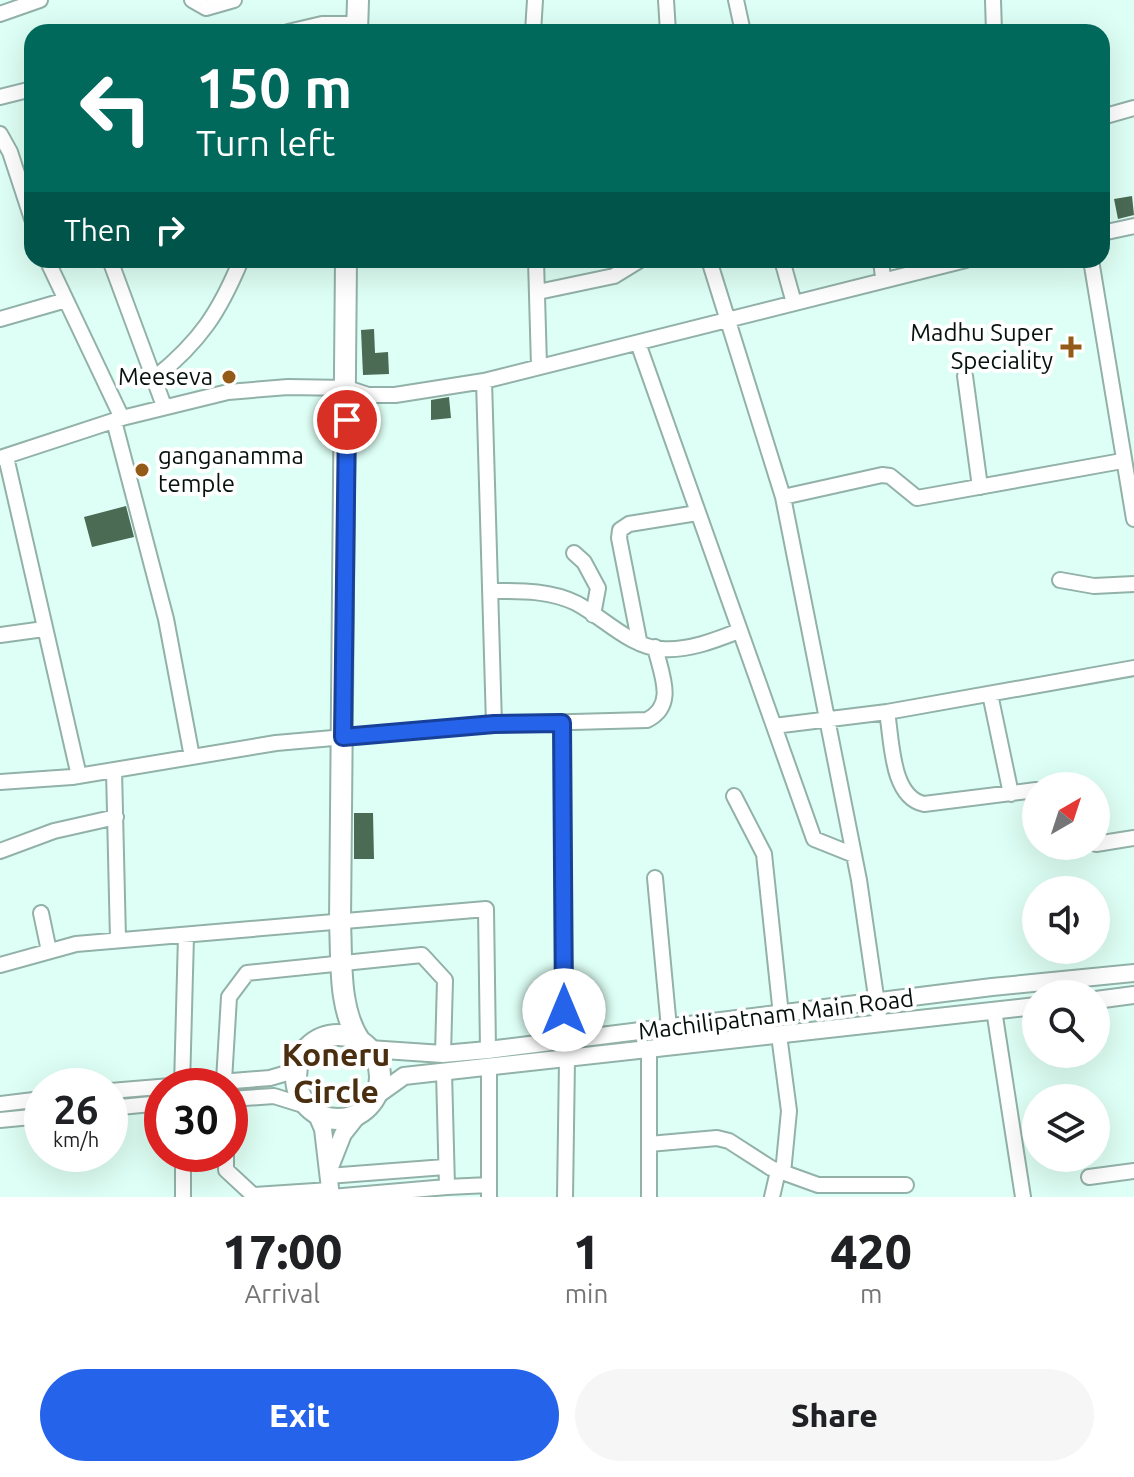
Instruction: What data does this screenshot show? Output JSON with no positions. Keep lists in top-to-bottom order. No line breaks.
{"streets":{"main road":["Machilipatnam Main Road"]},"districts":["Koneru Circle"],"places":{"health":["Madhu Super Speciality"],"other":["Meeseva","ganganamma temple"]},"north":"top right","page":{"turn":["150 m","Turn left"],"then":"Then","speed":"26 km/h","limit":"30","eta":["17:00","Arrival","1","min","420","m"],"buttons":["Exit","Share"]}}
